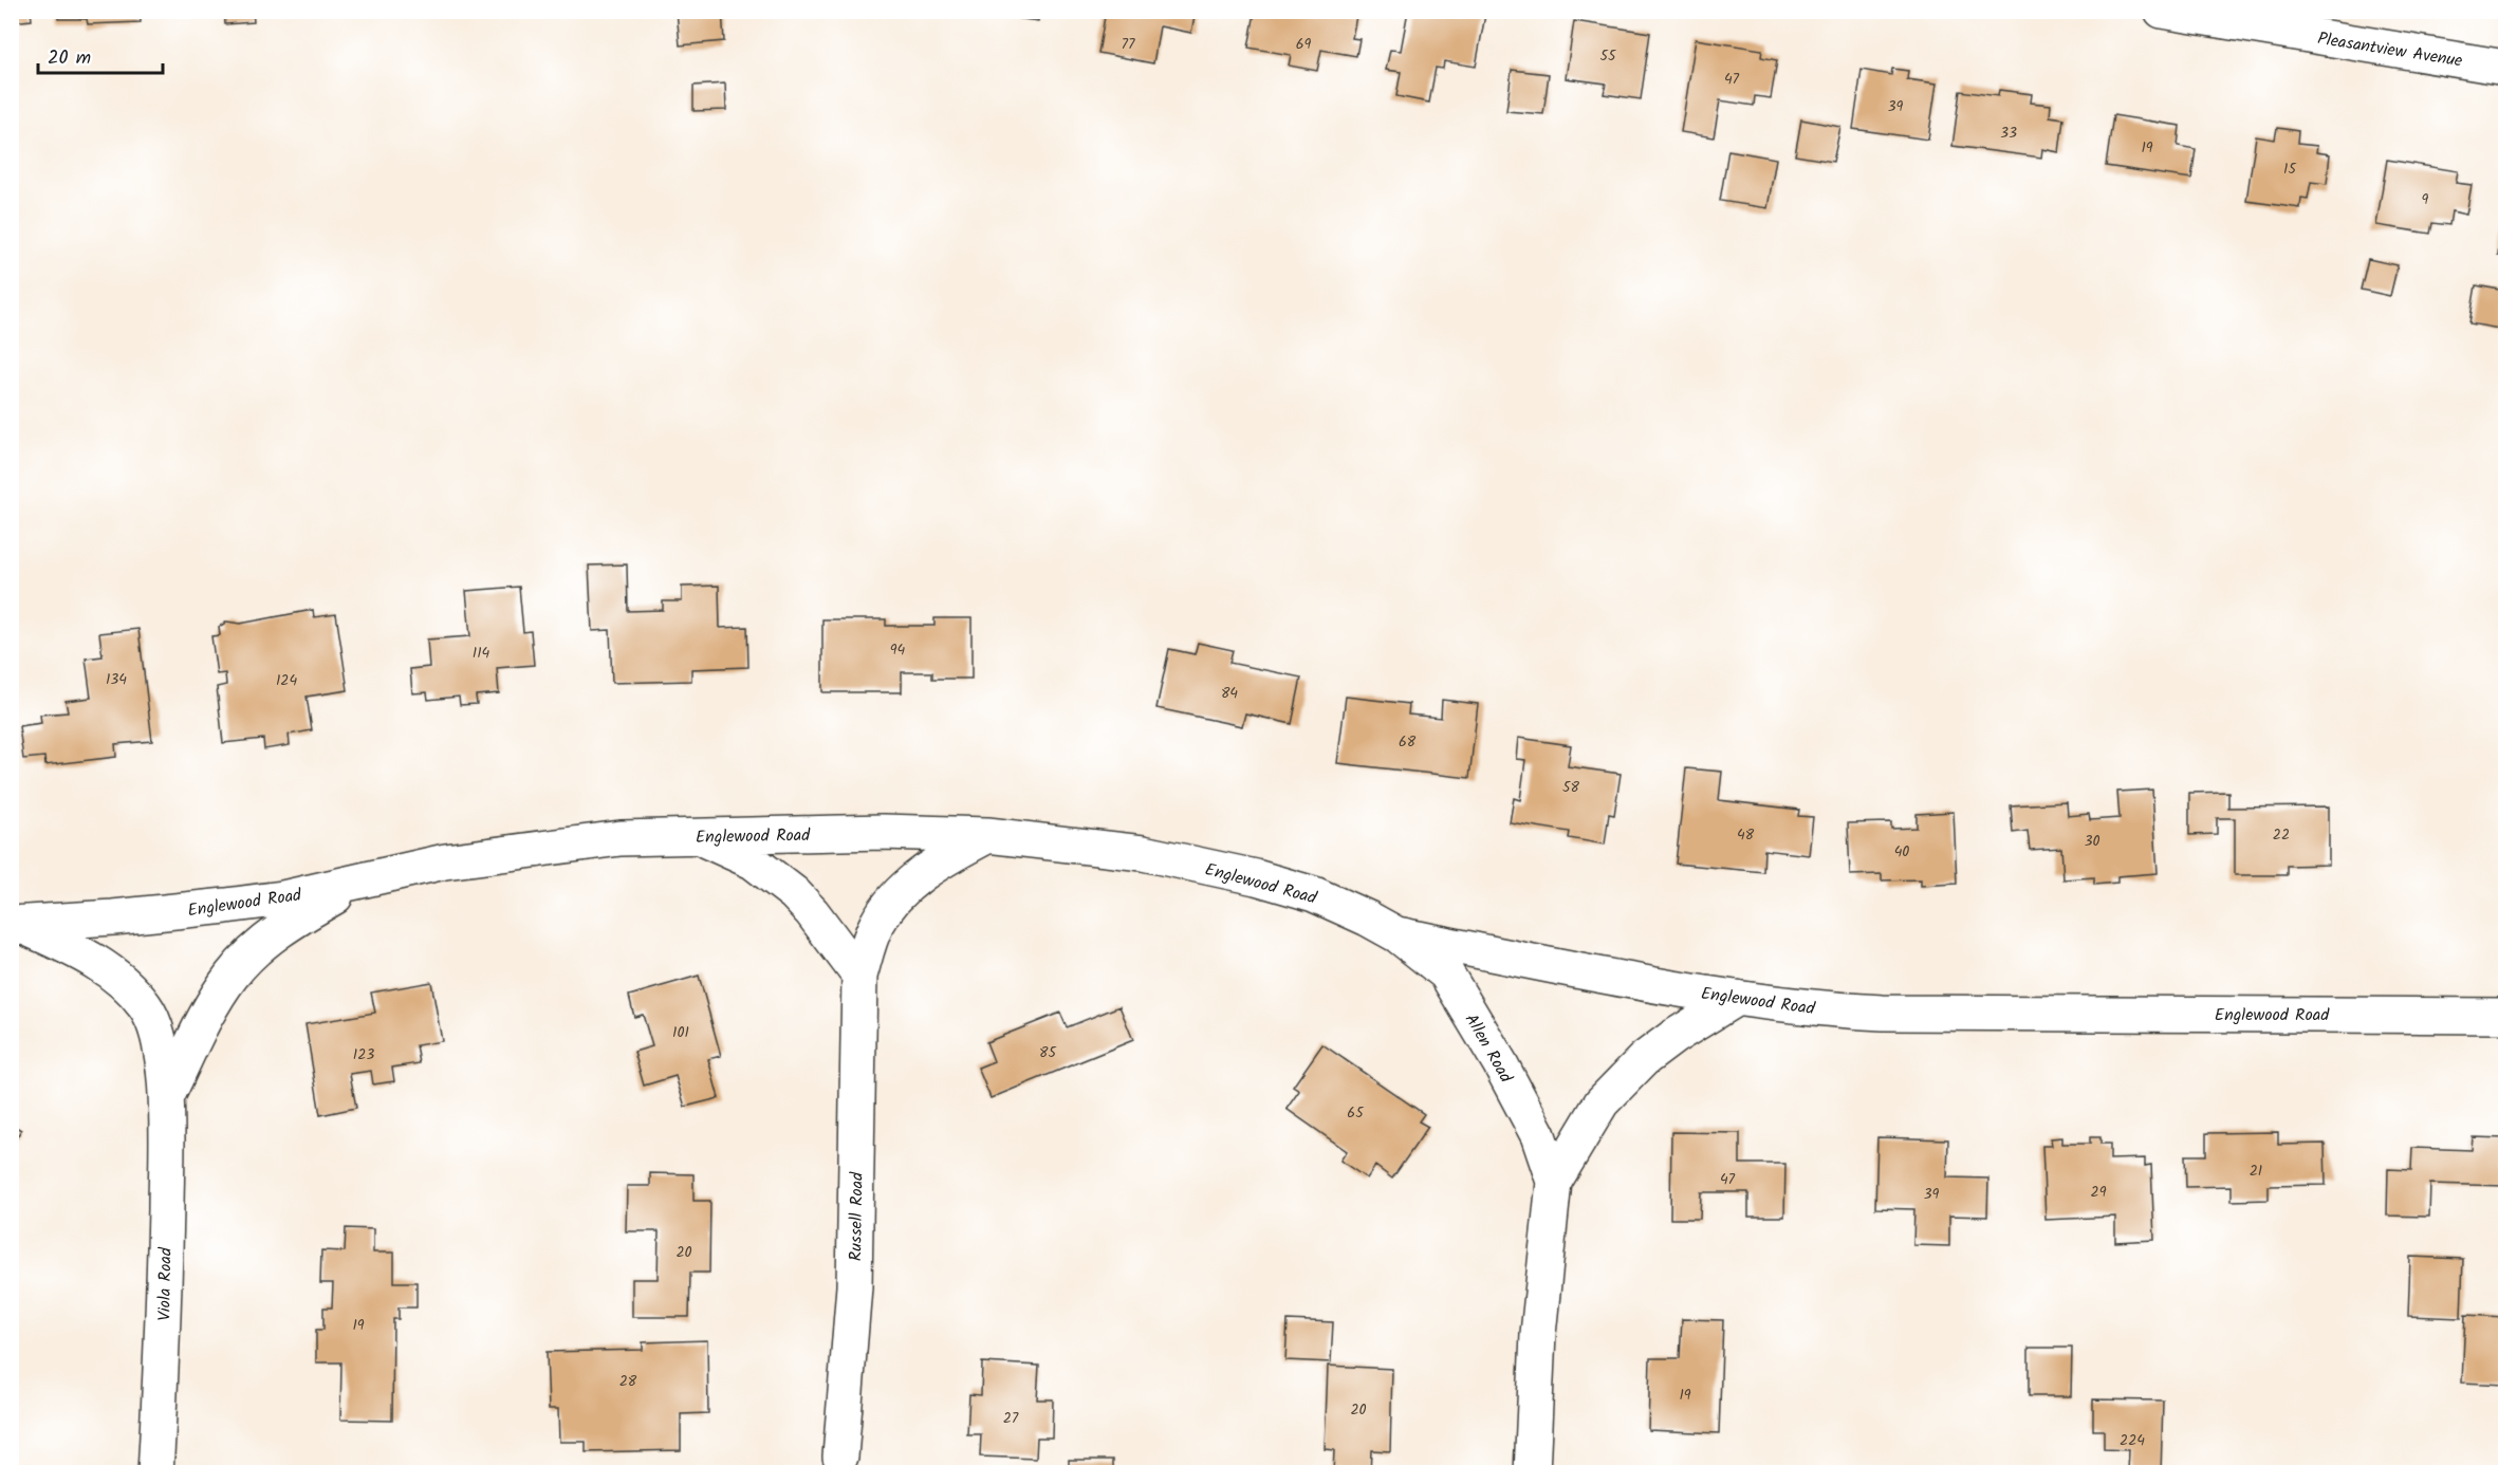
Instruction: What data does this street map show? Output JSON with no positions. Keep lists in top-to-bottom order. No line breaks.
{"streets":{"street":["Pleasantview Avenue","Englewood Road","Allen Road","Russell Road","Viola Road"]},"crossings":[["Englewood Road","Allen Road"],["Englewood Road","Russell Road"],["Englewood Road","Viola Road"]],"house_numbers":["77","69","55","47","39","33","19","15","9","94","114","134","124","84","68","58","48","22","30","40","101","85","123","65","21","47","29","39","20","19","28","19","20","27","224"],"scale_bar":"20 m"}
